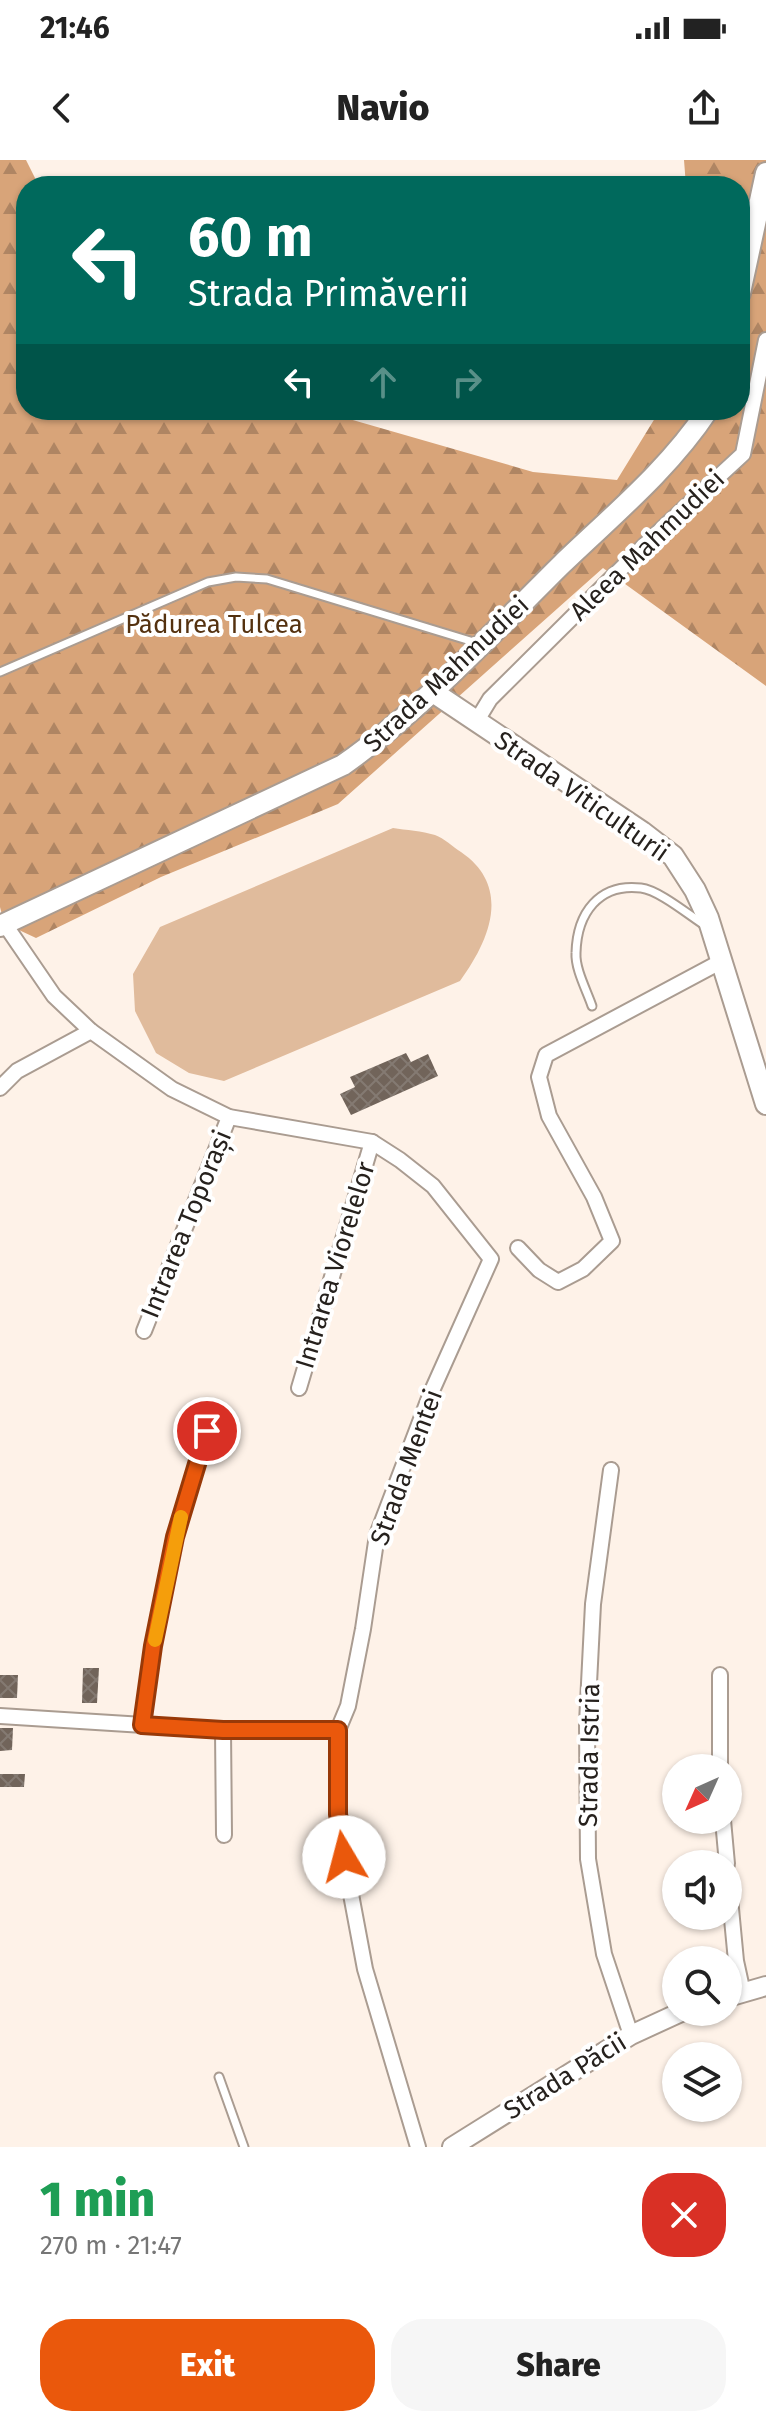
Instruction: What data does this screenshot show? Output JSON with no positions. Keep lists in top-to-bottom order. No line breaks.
{"streets":{"main road":["Strada Mahmudiei","Strada Viticulturii"],"street":["Aleea Mahmudiei","Intrarea Toporași","Intrarea Viorelelor","Strada Mentei","Strada Istria","Strada Păcii"]},"crossings":[["Aleea Mahmudiei","Strada Viticulturii"],["Strada Mahmudiei","Strada Viticulturii"],["Intrarea Viorelelor","Strada Mentei"],["Strada Istria","Strada Păcii"]],"parks":["Pădurea Tulcea"],"north":"bottom left","page":{"status":"21:46","header":"Navio","turn":["60 m","Strada Primăverii"],"heading":["1 min","270 m · 21:47"],"buttons":["Exit","Share"]}}
